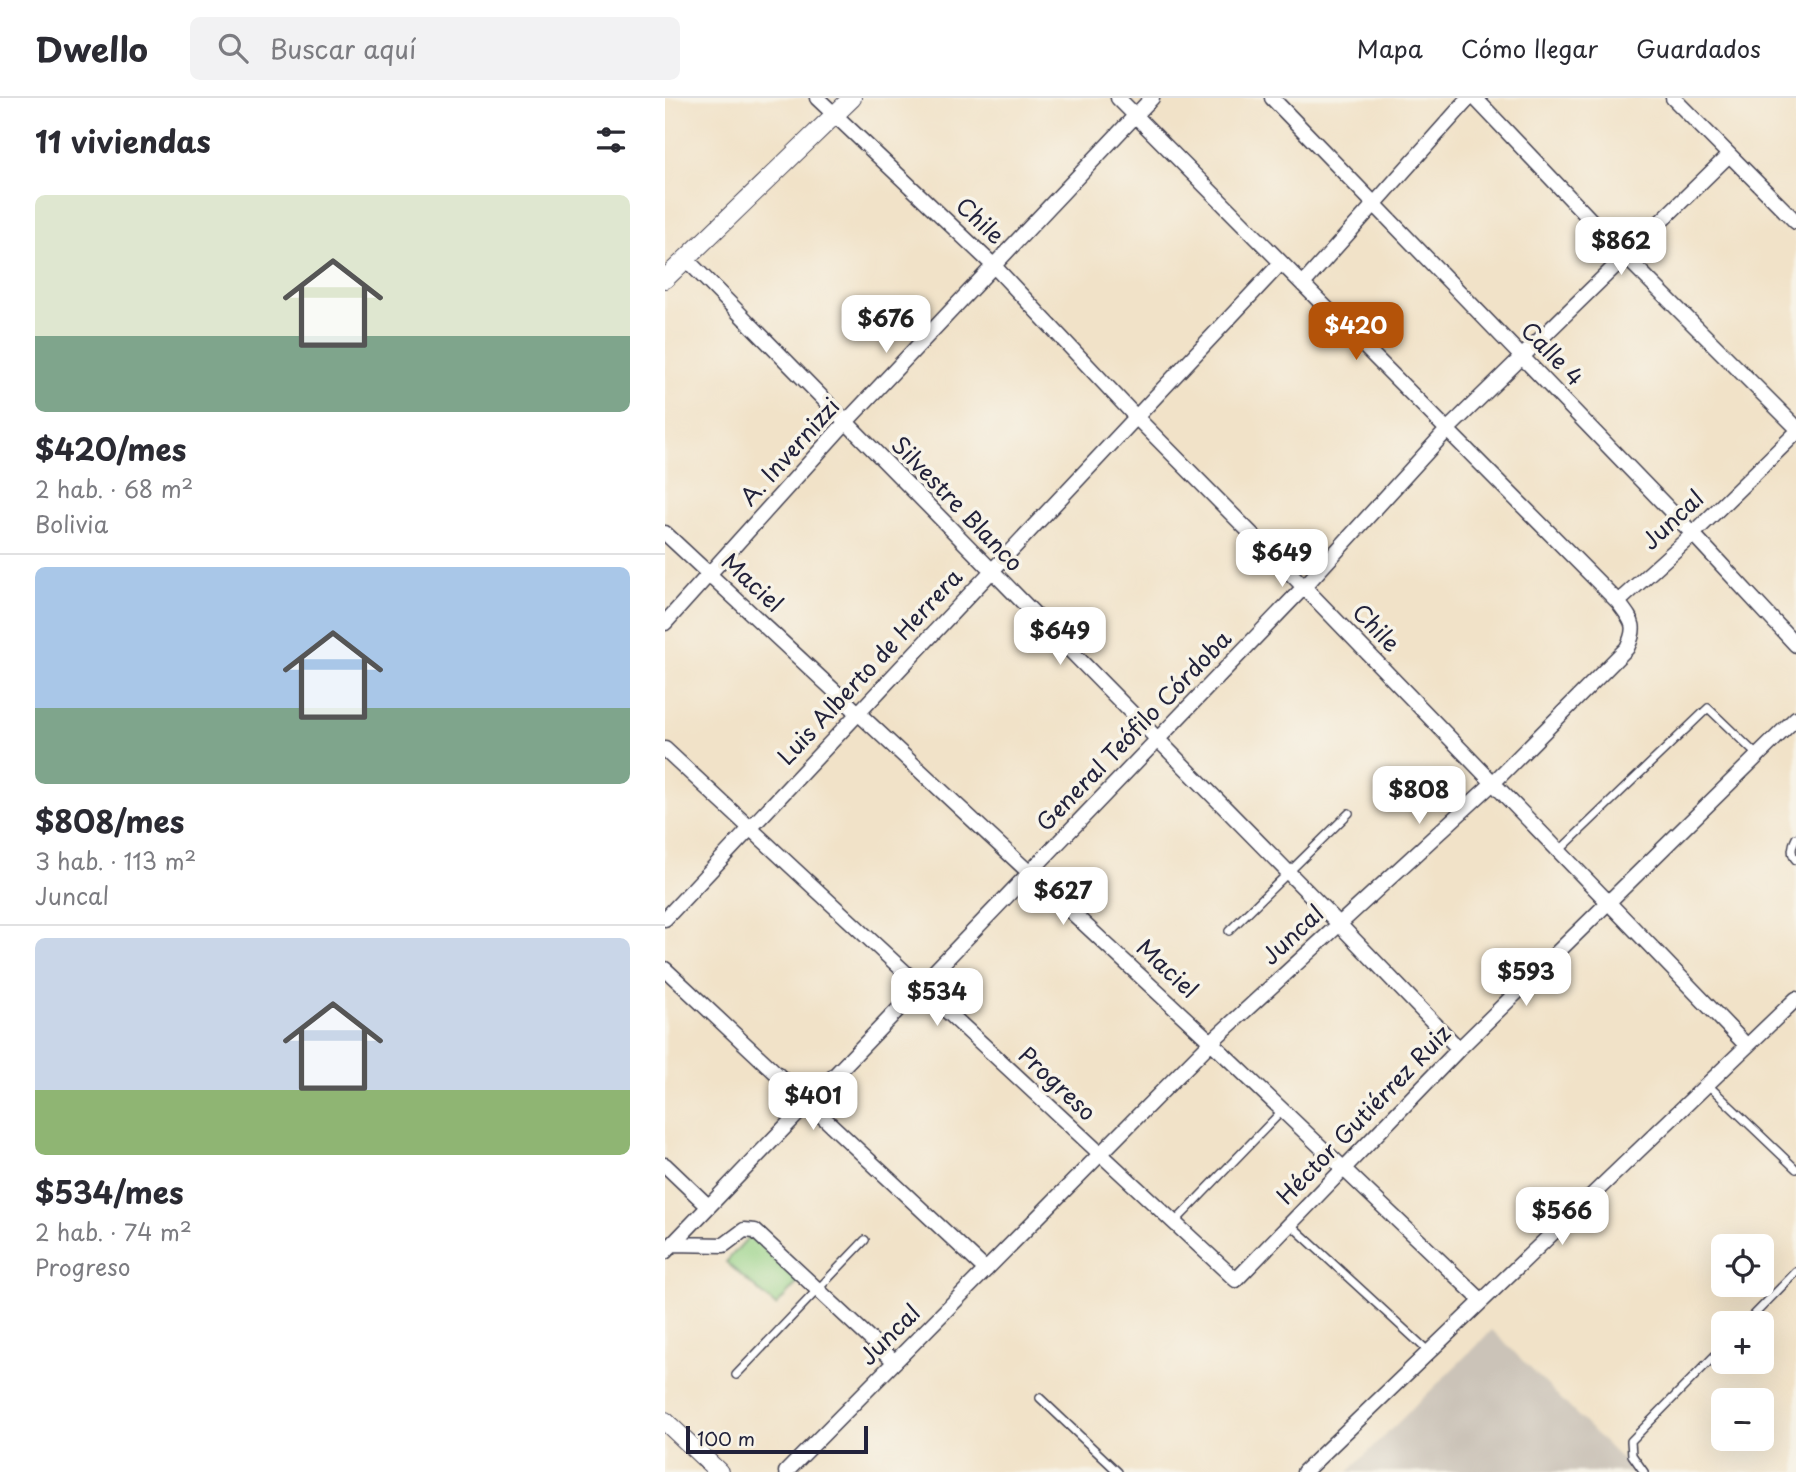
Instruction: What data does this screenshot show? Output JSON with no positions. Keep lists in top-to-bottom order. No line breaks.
{"streets":{"street":["Chile","Calle 4","A. Invernizzi","Silvestre Blanco","Juncal","Maciel","Luis Alberto de Herrera","General Teófilo Córdoba","Progreso","Héctor Gutiérrez Ruiz"]},"crossings":[["Chile","A. Invernizzi"],["Chile","Juncal"],["Chile","Luis Alberto de Herrera"],["Chile","General Teófilo Córdoba"],["Chile","Héctor Gutiérrez Ruiz"],["Calle 4","Juncal"],["Calle 4","General Teófilo Córdoba"],["A. Invernizzi","Silvestre Blanco"],["A. Invernizzi","Maciel"],["Silvestre Blanco","Juncal"],["Silvestre Blanco","Luis Alberto de Herrera"],["Silvestre Blanco","General Teófilo Córdoba"],["Silvestre Blanco","Héctor Gutiérrez Ruiz"],["Juncal","Maciel"],["Juncal","Progreso"],["Maciel","Luis Alberto de Herrera"],["Maciel","General Teófilo Córdoba"],["Maciel","Héctor Gutiérrez Ruiz"],["Luis Alberto de Herrera","Progreso"],["General Teófilo Córdoba","Progreso"],["Progreso","Héctor Gutiérrez Ruiz"]],"scale_bar":"100 m","page":{"header":"Dwello","search":"Buscar aquí","nav":["Mapa","Cómo llegar","Guardados"],"heading":"11 viviendas","list":[{"name":"$420/mes","note":"2 hab. · 68 m² · Bolivia"},{"name":"$808/mes","note":"3 hab. · 113 m² · Juncal"},{"name":"$534/mes","note":"2 hab. · 74 m² · Progreso"}],"price":["$862","$676","$420","$649","$649","$808","$627","$593","$534","$401","$566"],"map_buttons":["+","−"],"scale":"100 m"}}
